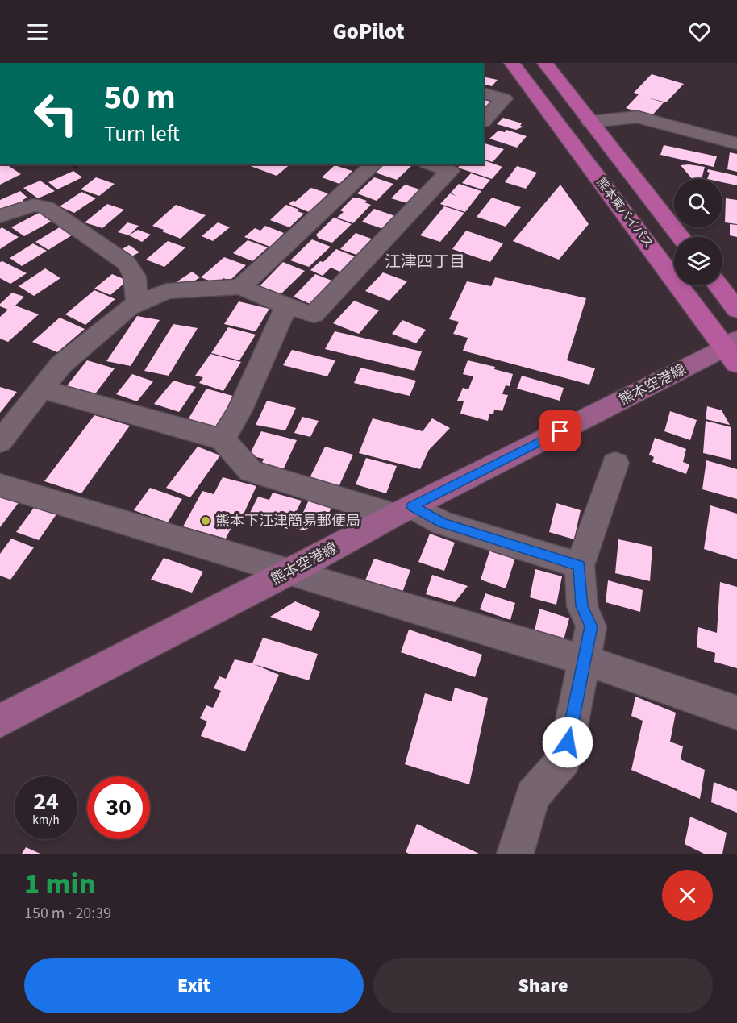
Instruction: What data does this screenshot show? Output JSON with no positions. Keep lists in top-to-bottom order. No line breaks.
{"streets":{"highway":["熊本東バイパス"],"main road":["熊本空港線"]},"crossings":[["熊本東バイパス","熊本空港線"]],"districts":["江津四丁目"],"places":["熊本下江津簡易郵便局"],"page":{"header":"GoPilot","turn":["50 m","Turn left"],"speed":"24 km/h","limit":"30","heading":["1 min","150 m · 20:39"],"buttons":["Exit","Share"]}}
